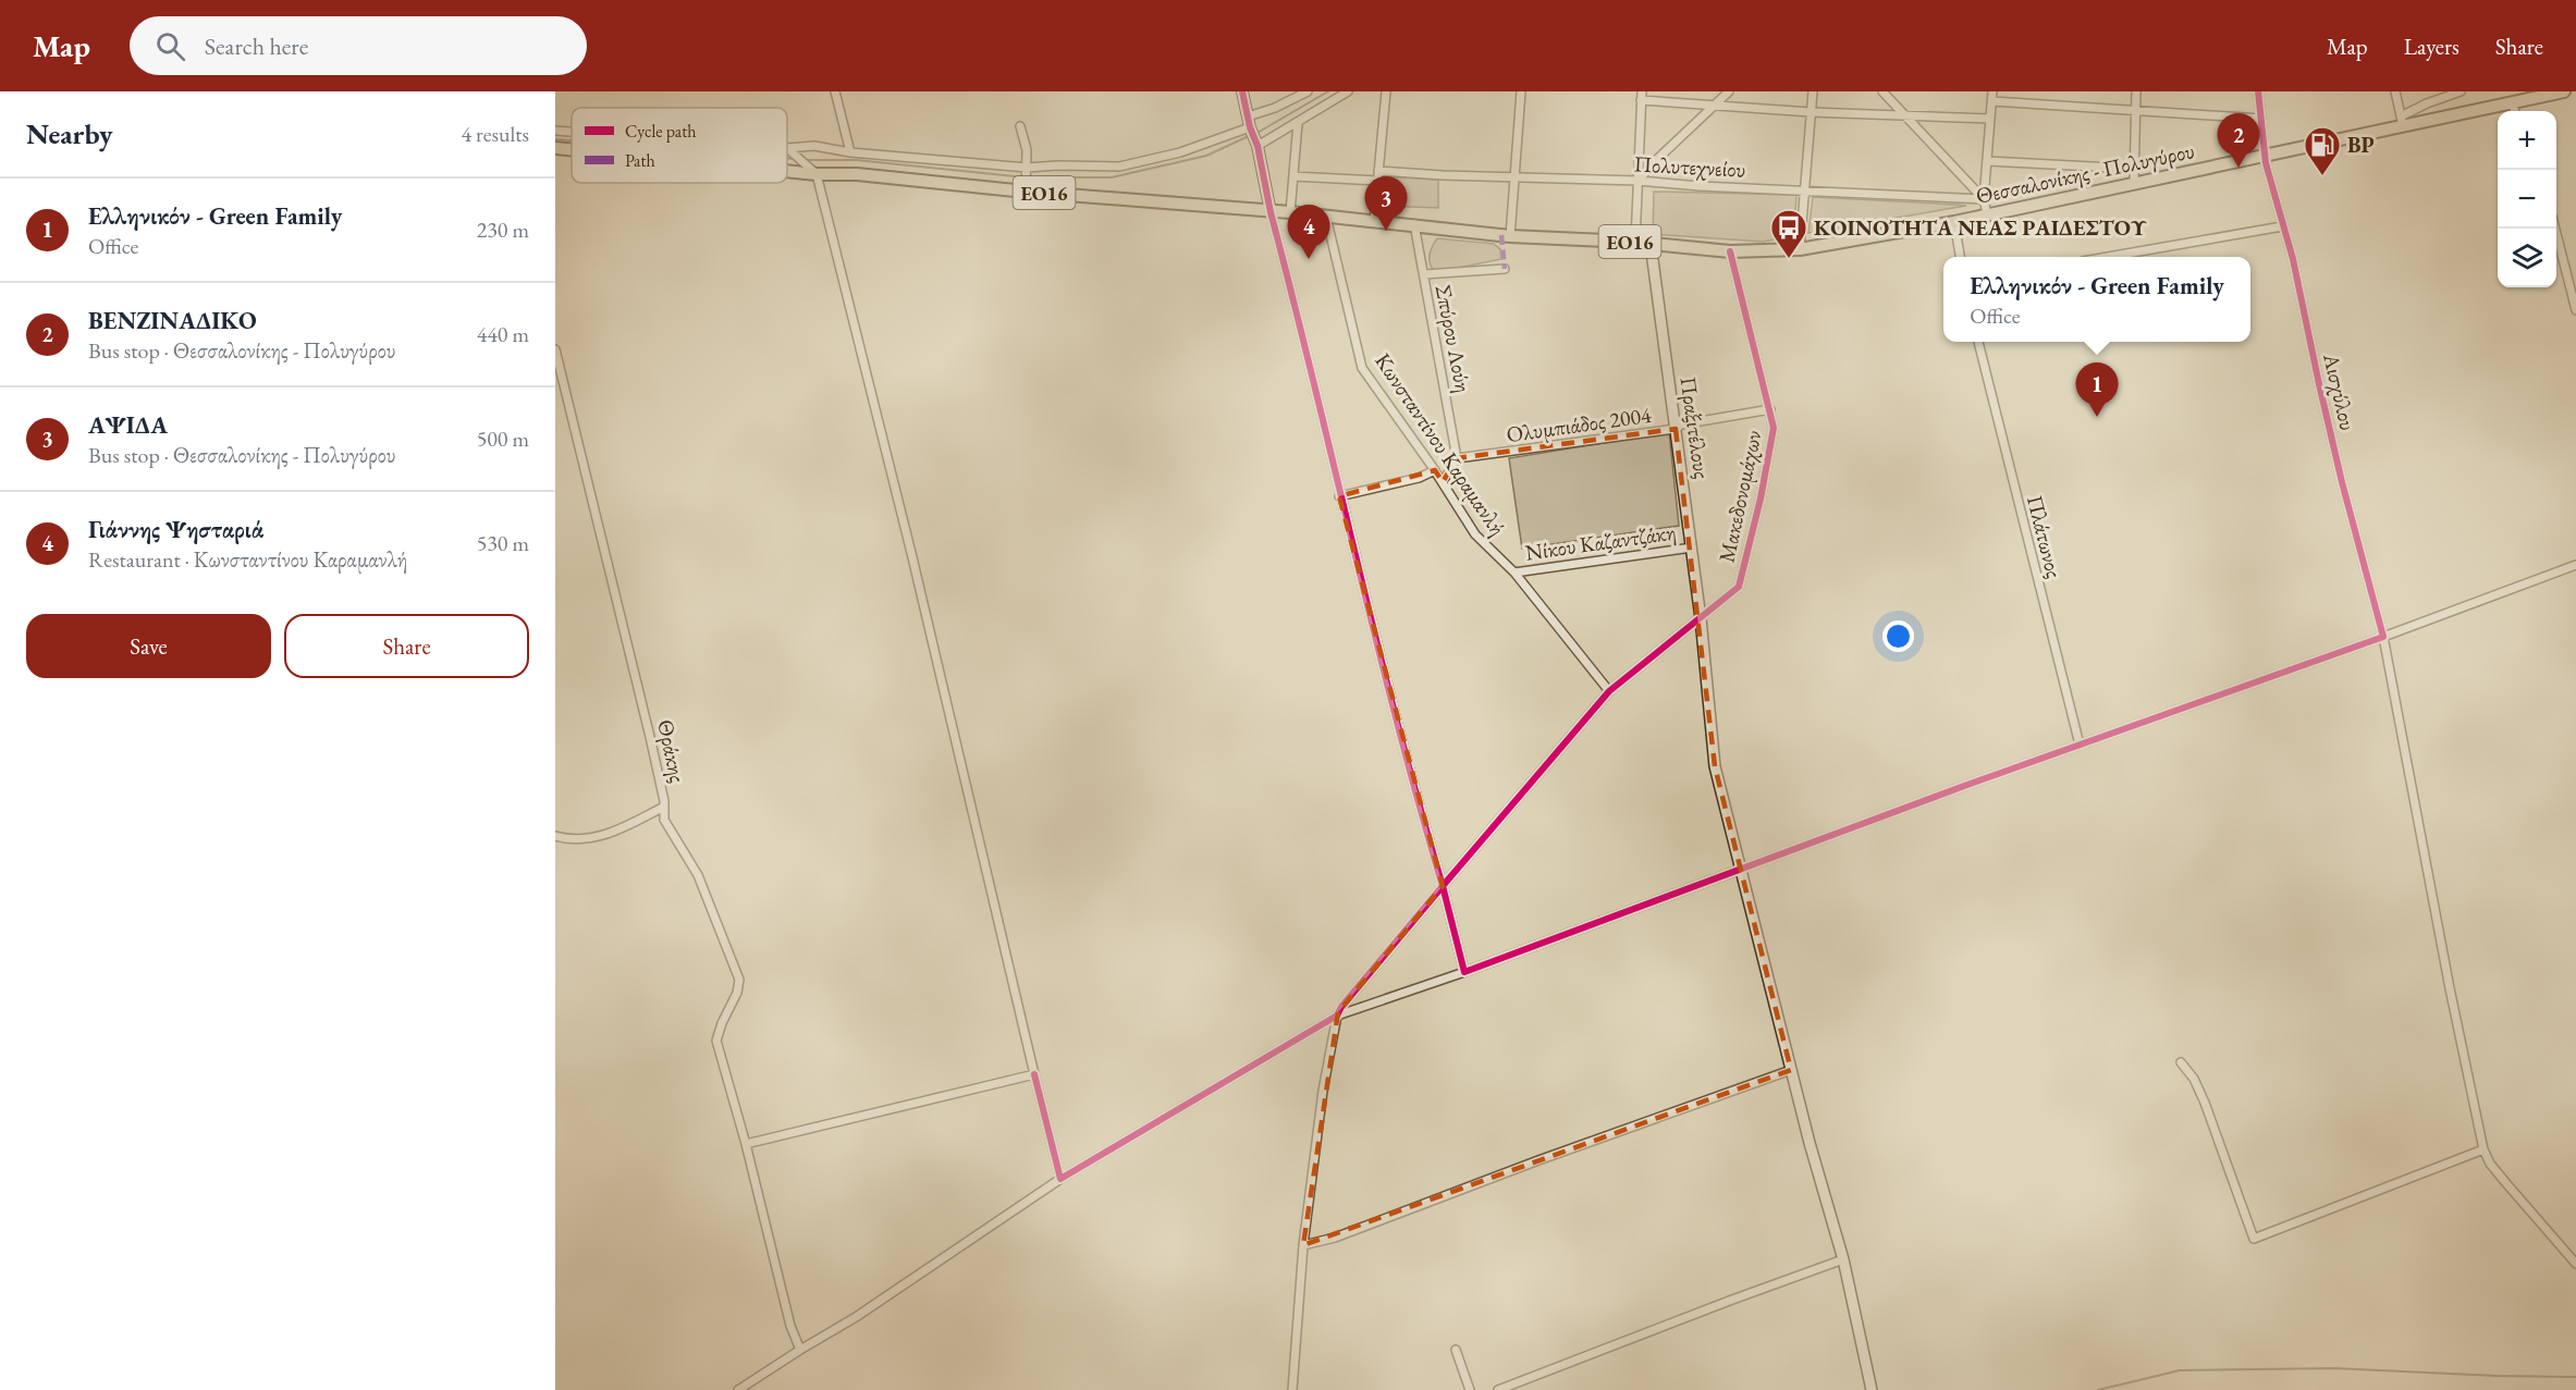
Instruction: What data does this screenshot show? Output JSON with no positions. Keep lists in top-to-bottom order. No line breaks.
{"streets":{"main road":["Θεσσαλονίκης - Πολυγύρου","ΕΟ16"],"street":["Πολυτεχνείου","Σπύρου Λούη","Αισχύλου","Ολυμπιάδος 2004","Πραξιτέλους","Κωνσταντίνου Καραμανλή","Μακεδονομάχων","Πλάτωνος","Νίκου Καζαντζάκη","Θράκης"]},"crossings":[["Θεσσαλονίκης - Πολυγύρου","Σπύρου Λούη"],["Θεσσαλονίκης - Πολυγύρου","Αισχύλου"],["Θεσσαλονίκης - Πολυγύρου","Πραξιτέλους"],["Θεσσαλονίκης - Πολυγύρου","Κωνσταντίνου Καραμανλή"],["Θεσσαλονίκης - Πολυγύρου","Μακεδονομάχων"],["Σπύρου Λούη","Ολυμπιάδος 2004"],["Ολυμπιάδος 2004","Πραξιτέλους"],["Ολυμπιάδος 2004","Μακεδονομάχων"],["Πραξιτέλους","Μακεδονομάχων"],["Πραξιτέλους","Νίκου Καζαντζάκη"],["Κωνσταντίνου Καραμανλή","Μακεδονομάχων"],["Κωνσταντίνου Καραμανλή","Νίκου Καζαντζάκη"]],"places":{"fuel station":["BP"],"bus stop":["ΚΟΙΝΟΤΗΤΑ ΝΕΑΣ ΡΑΙΔΕΣΤΟΥ"]},"legend":["Cycle path","Path"],"page":{"header":"Map","search":"Search here","nav":["Map","Layers","Share"],"heading":["Nearby","4 results"],"map_buttons":["+","−"],"pins":["2","3","4","1"],"list":[{"mark":"1","name":"Ελληνικόν - Green Family","note":"Office","value":"230 m"},{"mark":"2","name":"ΒΕΝΖΙΝΑΔΙΚΟ","note":"Bus stop · Θεσσαλονίκης - Πολυγύρου","value":"440 m"},{"mark":"3","name":"ΑΨΙΔΑ","note":"Bus stop · Θεσσαλονίκης - Πολυγύρου","value":"500 m"},{"mark":"4","name":"Γιάννης Ψησταριά","note":"Restaurant · Κωνσταντίνου Καραμανλή","value":"530 m"}],"popup":["Ελληνικόν - Green Family","Office"],"buttons":["Save","Share"]}}
